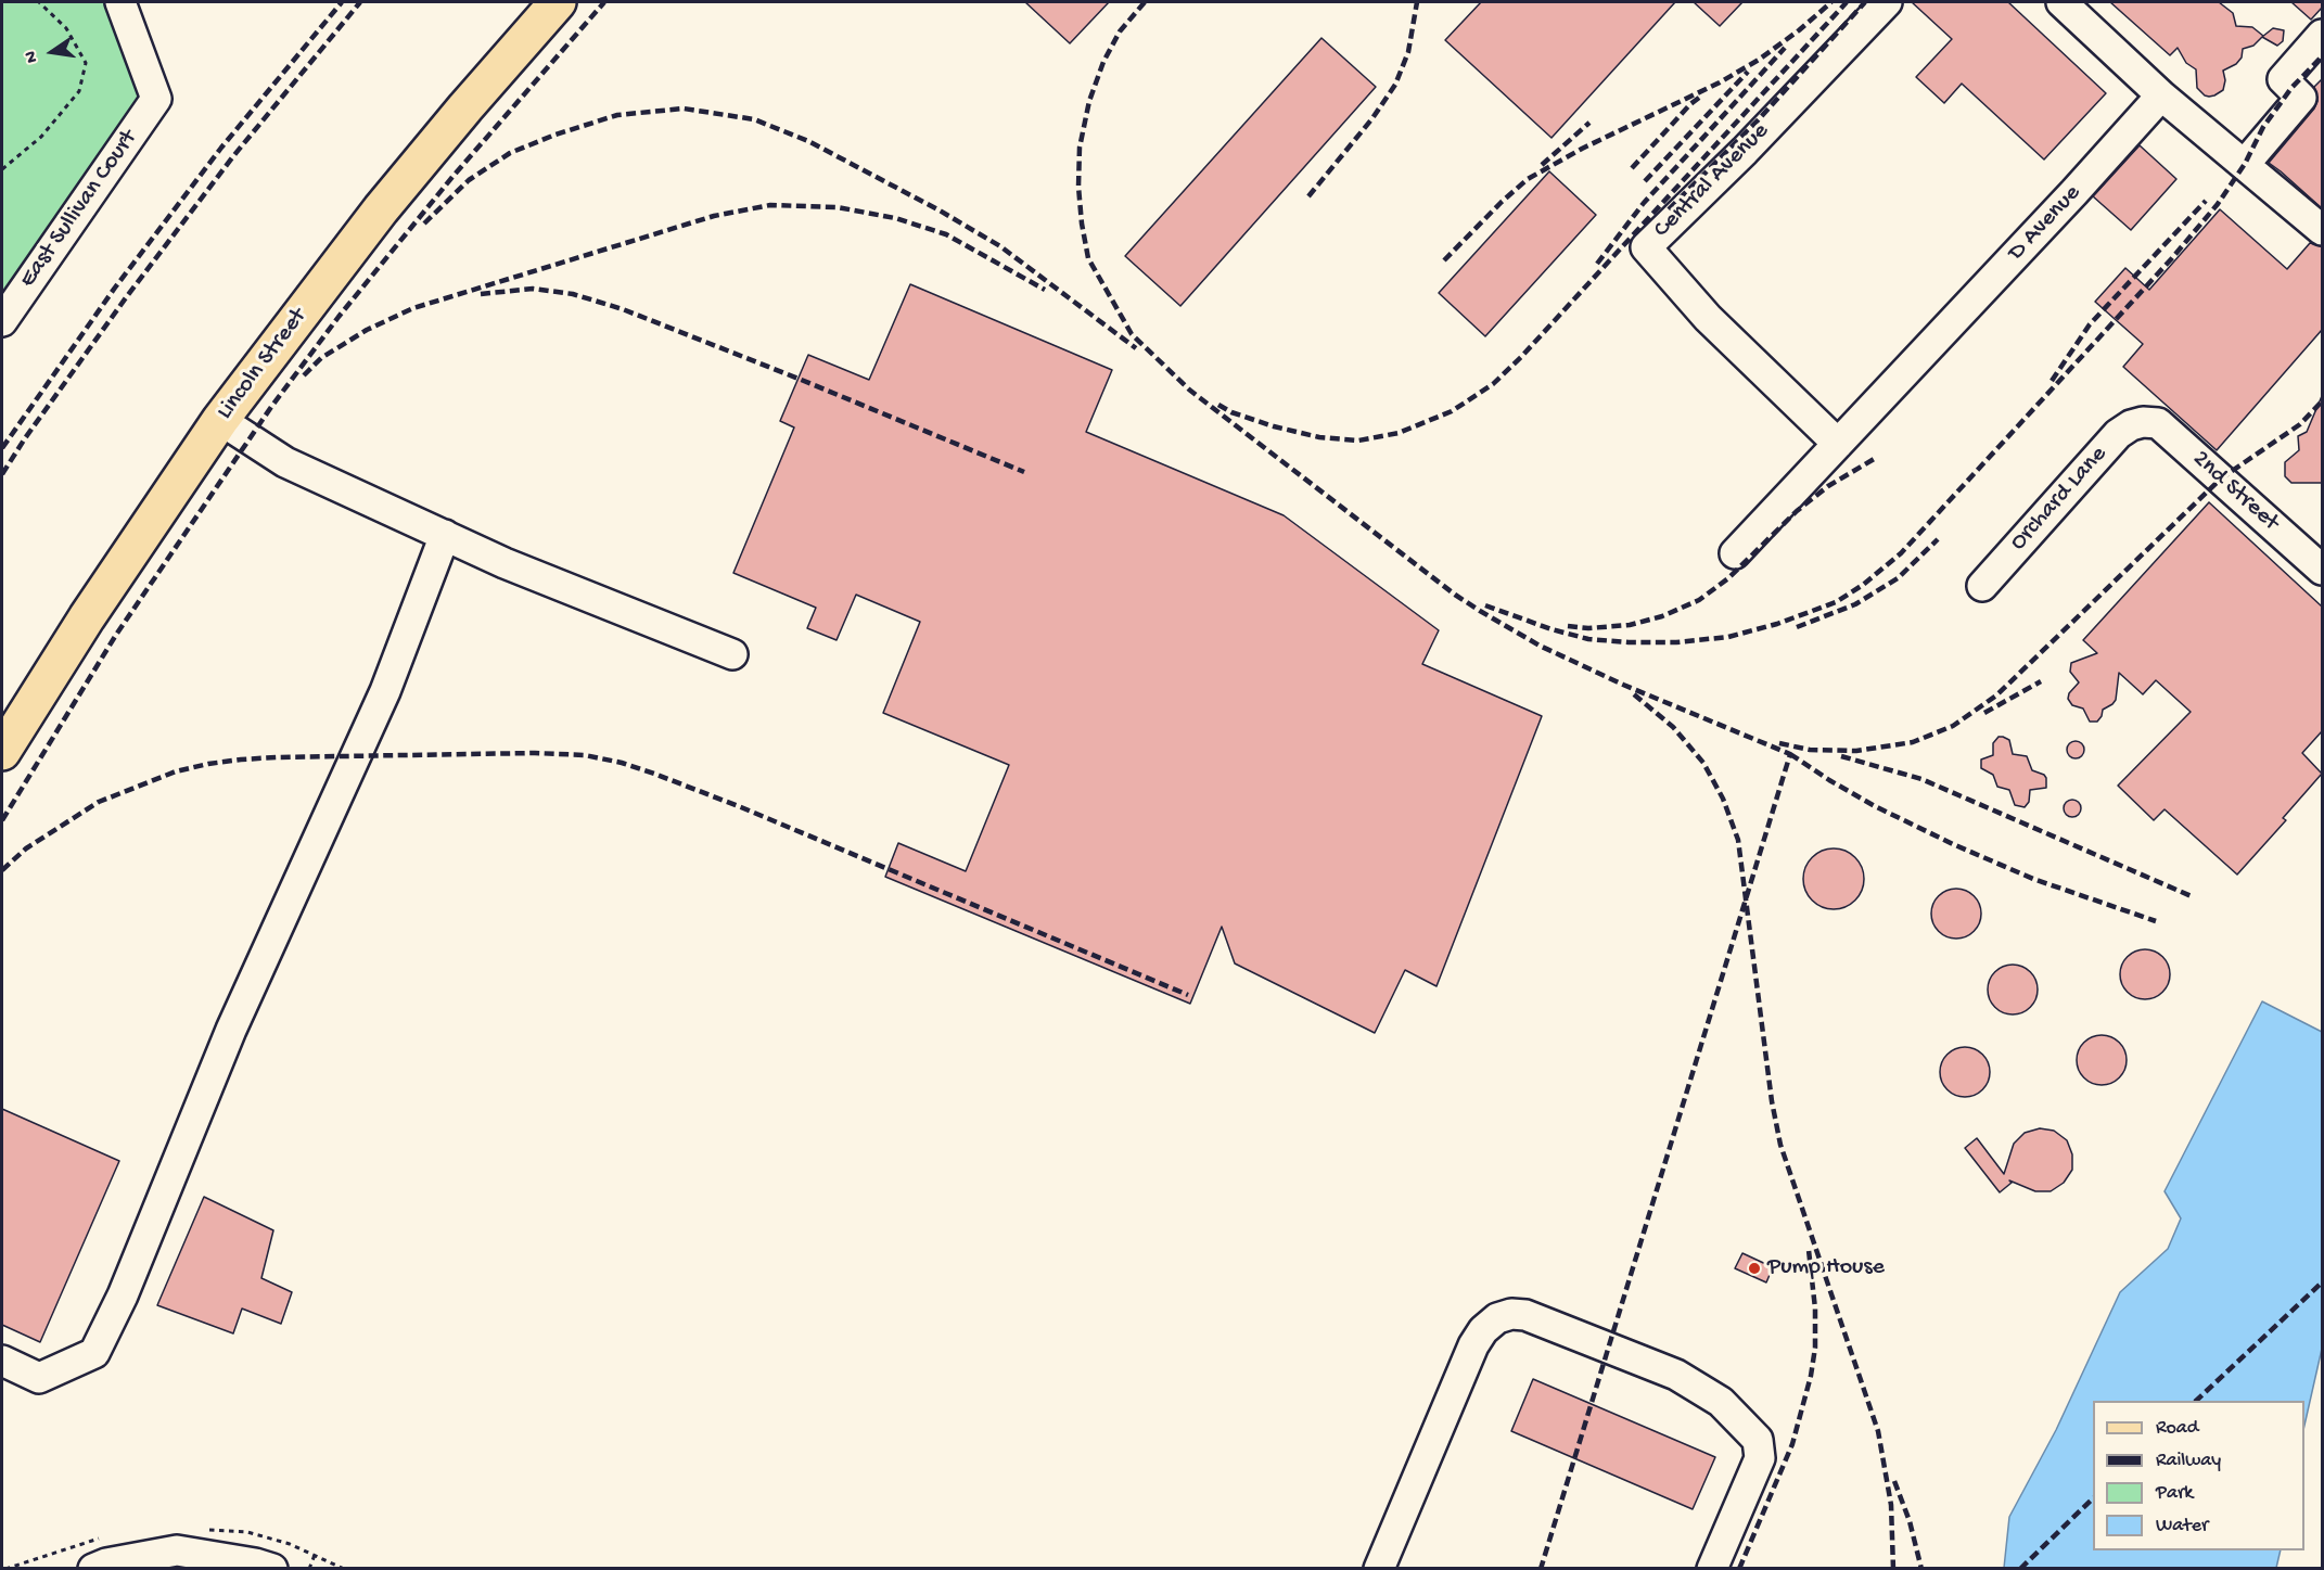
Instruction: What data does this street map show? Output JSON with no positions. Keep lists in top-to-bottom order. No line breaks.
{"streets":{"main road":["Lincoln Street"],"street":["Central Avenue","East Sullivan Court","D Avenue","2nd Street","Orchard Lane"]},"crossings":[["Central Avenue","D Avenue"],["2nd Street","Orchard Lane"]],"places":["Pump House"],"legend":["Road","Railway","Park","Water"],"north":"left"}
